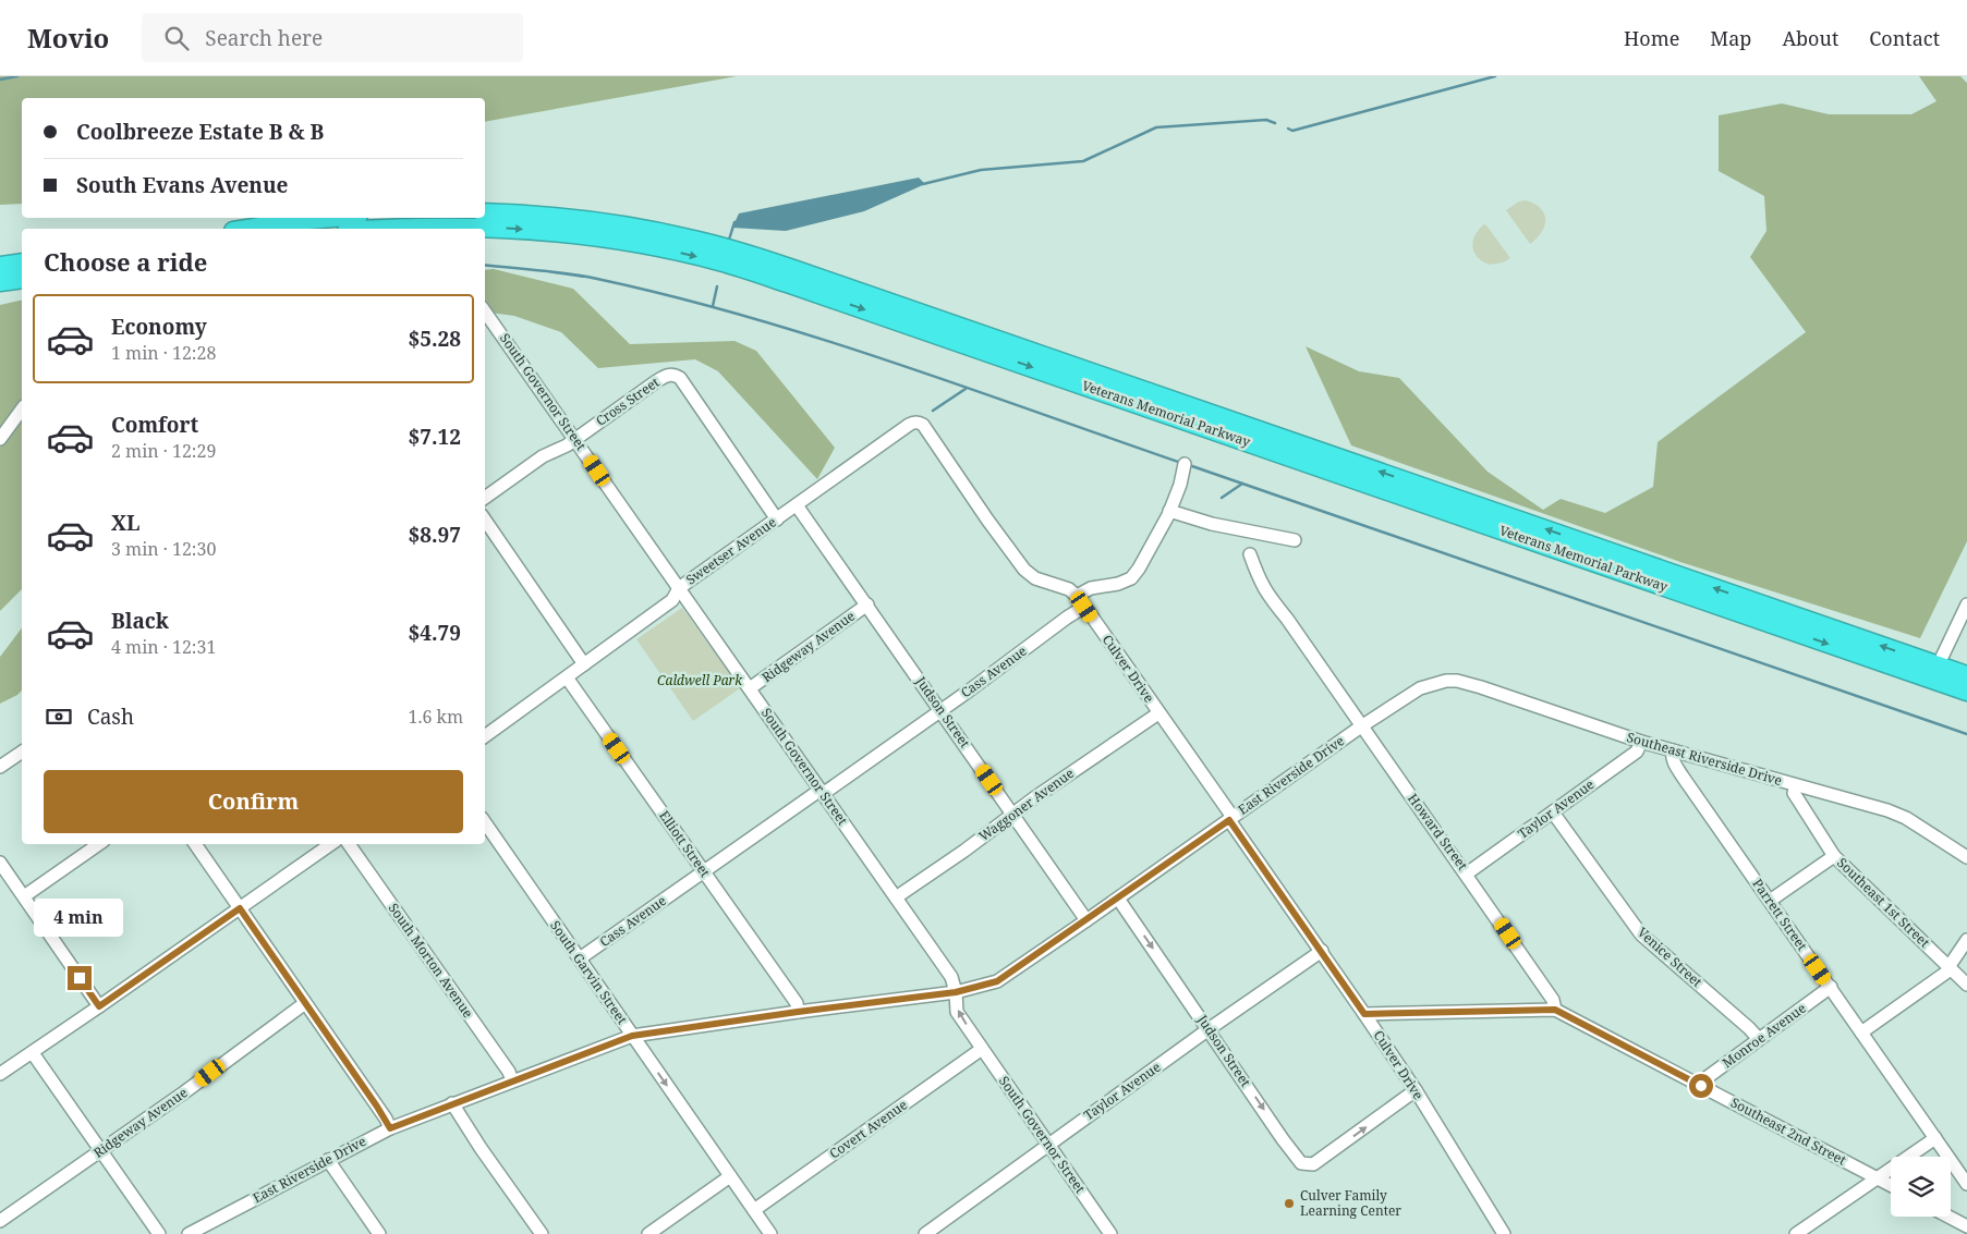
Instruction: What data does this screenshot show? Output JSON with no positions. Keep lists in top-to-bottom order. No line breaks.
{"streets":{"highway":["Veterans Memorial Parkway"],"street":["South Governor Street","Cross Street","Sweetser Avenue","Ridgeway Avenue","Culver Drive","Cass Avenue","Judson Street","Southeast Riverside Drive","East Riverside Drive","Waggoner Avenue","Taylor Avenue","Howard Street","Elliott Street","Southeast 1st Street","Parrett Street","Venice Street","South Morton Avenue","South Garvin Street","Monroe Avenue","Covert Avenue","Southeast 2nd Street"]},"crossings":[["South Governor Street","Cross Street"],["South Governor Street","Sweetser Avenue"],["South Governor Street","Ridgeway Avenue"],["South Governor Street","Cass Avenue"],["South Governor Street","East Riverside Drive"],["South Governor Street","Waggoner Avenue"],["South Governor Street","Taylor Avenue"],["South Governor Street","Covert Avenue"],["Cross Street","Sweetser Avenue"],["Sweetser Avenue","Culver Drive"],["Sweetser Avenue","Judson Street"],["Sweetser Avenue","Elliott Street"],["Ridgeway Avenue","Judson Street"],["Culver Drive","Cass Avenue"],["Culver Drive","Judson Street"],["Culver Drive","East Riverside Drive"],["Culver Drive","Waggoner Avenue"],["Culver Drive","Taylor Avenue"],["Culver Drive","Southeast 2nd Street"],["Cass Avenue","Judson Street"],["Cass Avenue","Elliott Street"],["Cass Avenue","South Garvin Street"],["Judson Street","East Riverside Drive"],["Judson Street","Waggoner Avenue"],["Judson Street","Taylor Avenue"],["Southeast Riverside Drive","East Riverside Drive"],["Southeast Riverside Drive","Taylor Avenue"],["Southeast Riverside Drive","Southeast 1st Street"],["Southeast Riverside Drive","Parrett Street"],["East Riverside Drive","Howard Street"],["East Riverside Drive","Elliott Street"],["East Riverside Drive","South Morton Avenue"],["East Riverside Drive","South Garvin Street"],["Taylor Avenue","Howard Street"],["Taylor Avenue","Venice Street"],["Howard Street","Southeast 2nd Street"],["Parrett Street","Monroe Avenue"],["Venice Street","Monroe Avenue"],["South Garvin Street","Covert Avenue"],["Monroe Avenue","Southeast 2nd Street"]],"parks":["Caldwell Park"],"places":["Culver Family Learning Center"],"page":{"header":"Movio","search":"Search here","nav":["Home","Map","About","Contact"],"banner":["Coolbreeze Estate B & B","South Evans Avenue"],"heading":"Choose a ride","list":[{"name":"Economy","note":"1 min · 12:28","value":"$5.28"},{"name":"Comfort","note":"2 min · 12:29","value":"$7.12"},{"name":"XL","note":"3 min · 12:30","value":"$8.97"},{"name":"Black","note":"4 min · 12:31","value":"$4.79"}],"pay":["Cash","1.6 km"],"buttons":"Confirm","bubble":"4 min"}}
